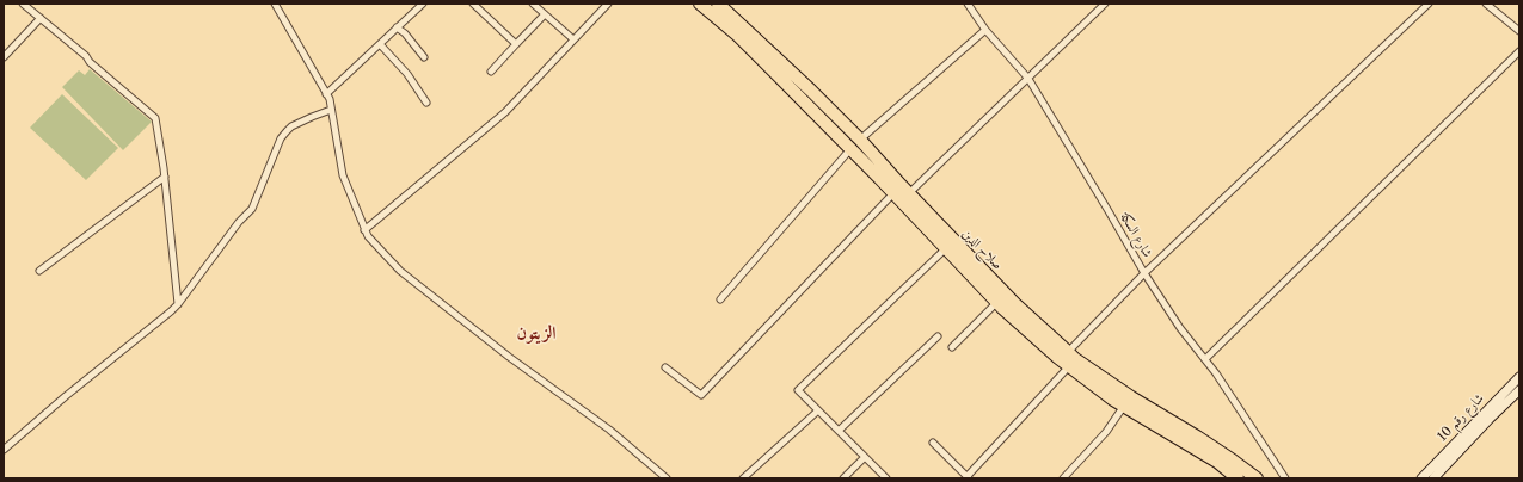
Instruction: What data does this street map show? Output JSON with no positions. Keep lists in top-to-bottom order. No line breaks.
{"streets":{"highway":["صلاح الدين"],"main road":["شارع رقم 10"],"street":["شارع السكة"]},"districts":["الزيتون"]}
